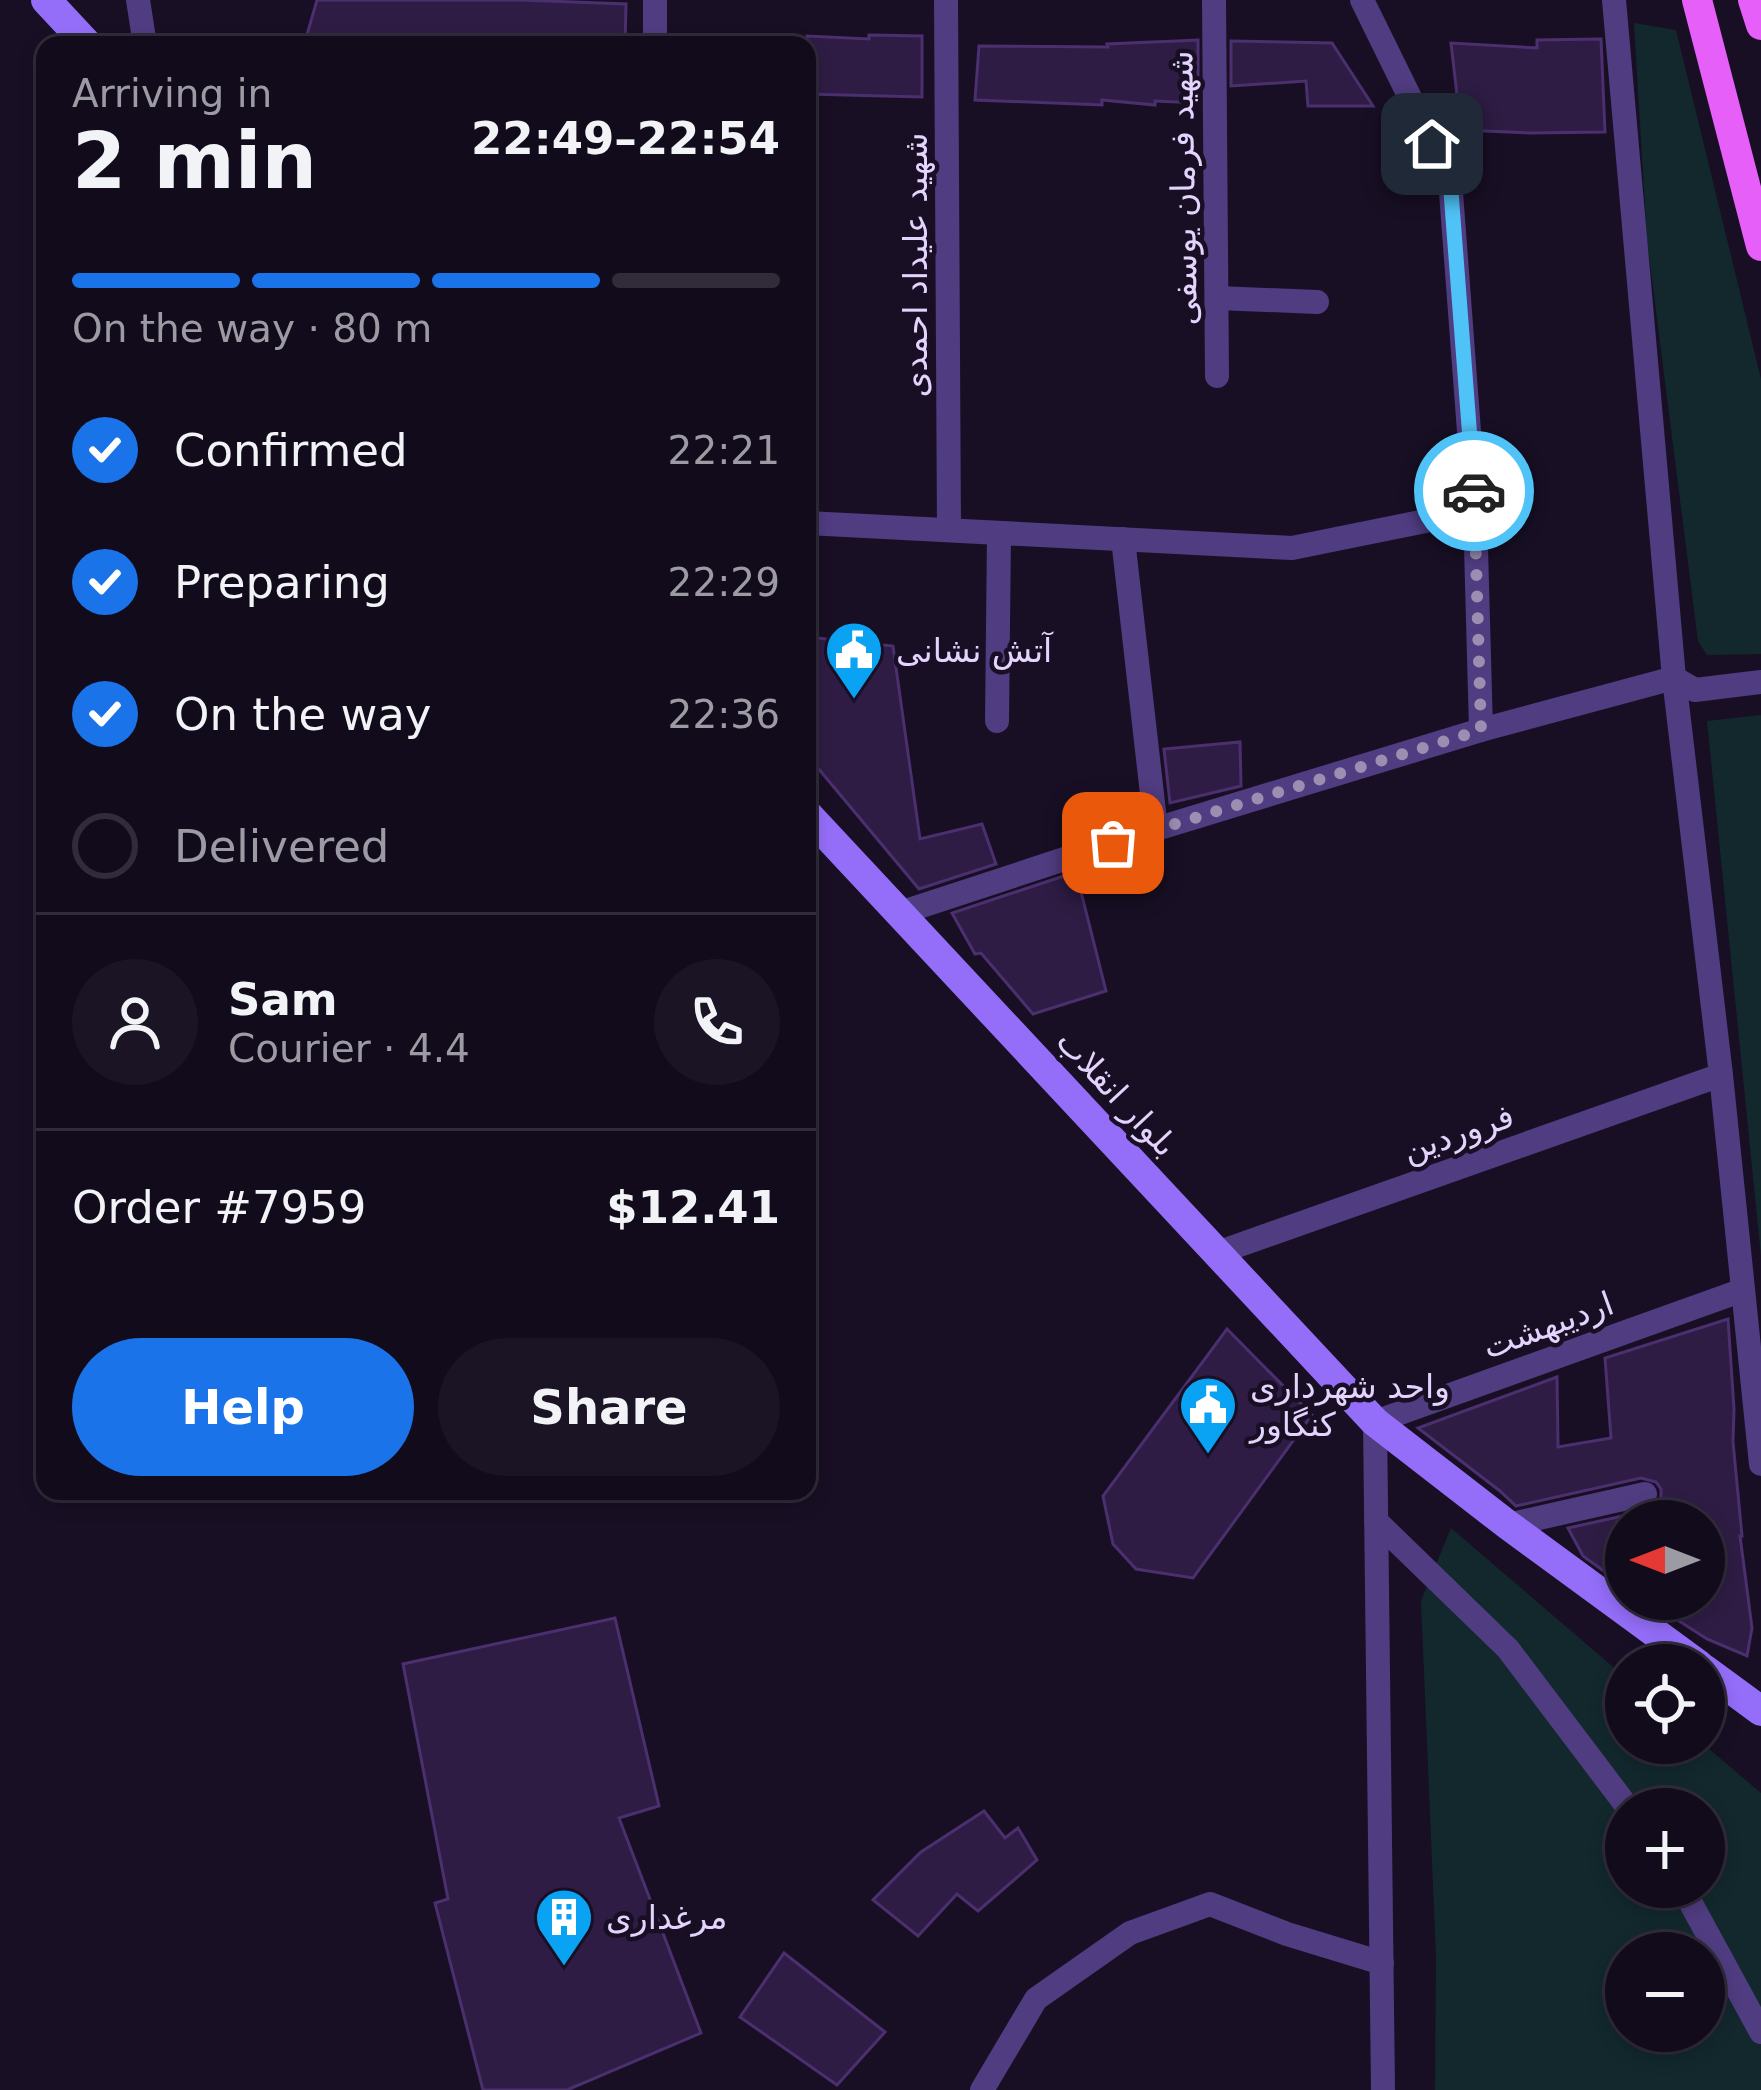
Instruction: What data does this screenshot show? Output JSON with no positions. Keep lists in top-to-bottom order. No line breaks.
{"streets":{"street":["شهید فرمان یوسفی","شهید علیداد احمدی","بلوار انقلاب","فروردین","اردیبهشت"]},"crossings":[["بلوار انقلاب","فروردین"],["بلوار انقلاب","اردیبهشت"]],"places":{"public building":["آتش نشانی","واحد شهرداری کنگاور"],"building":["مرغداری"]},"north":"left","page":{"heading":["2 min","Arriving in","22:49–22:54"],"panel":["Sam","Courier · 4.4","Order #7959","$12.41"],"bar":"On the way · 80 m","list":[["Confirmed","22:21"],["Preparing","22:29"],["On the way","22:36"],"Delivered"],"buttons":["Help","Share"],"map_buttons":["+","−"]}}
